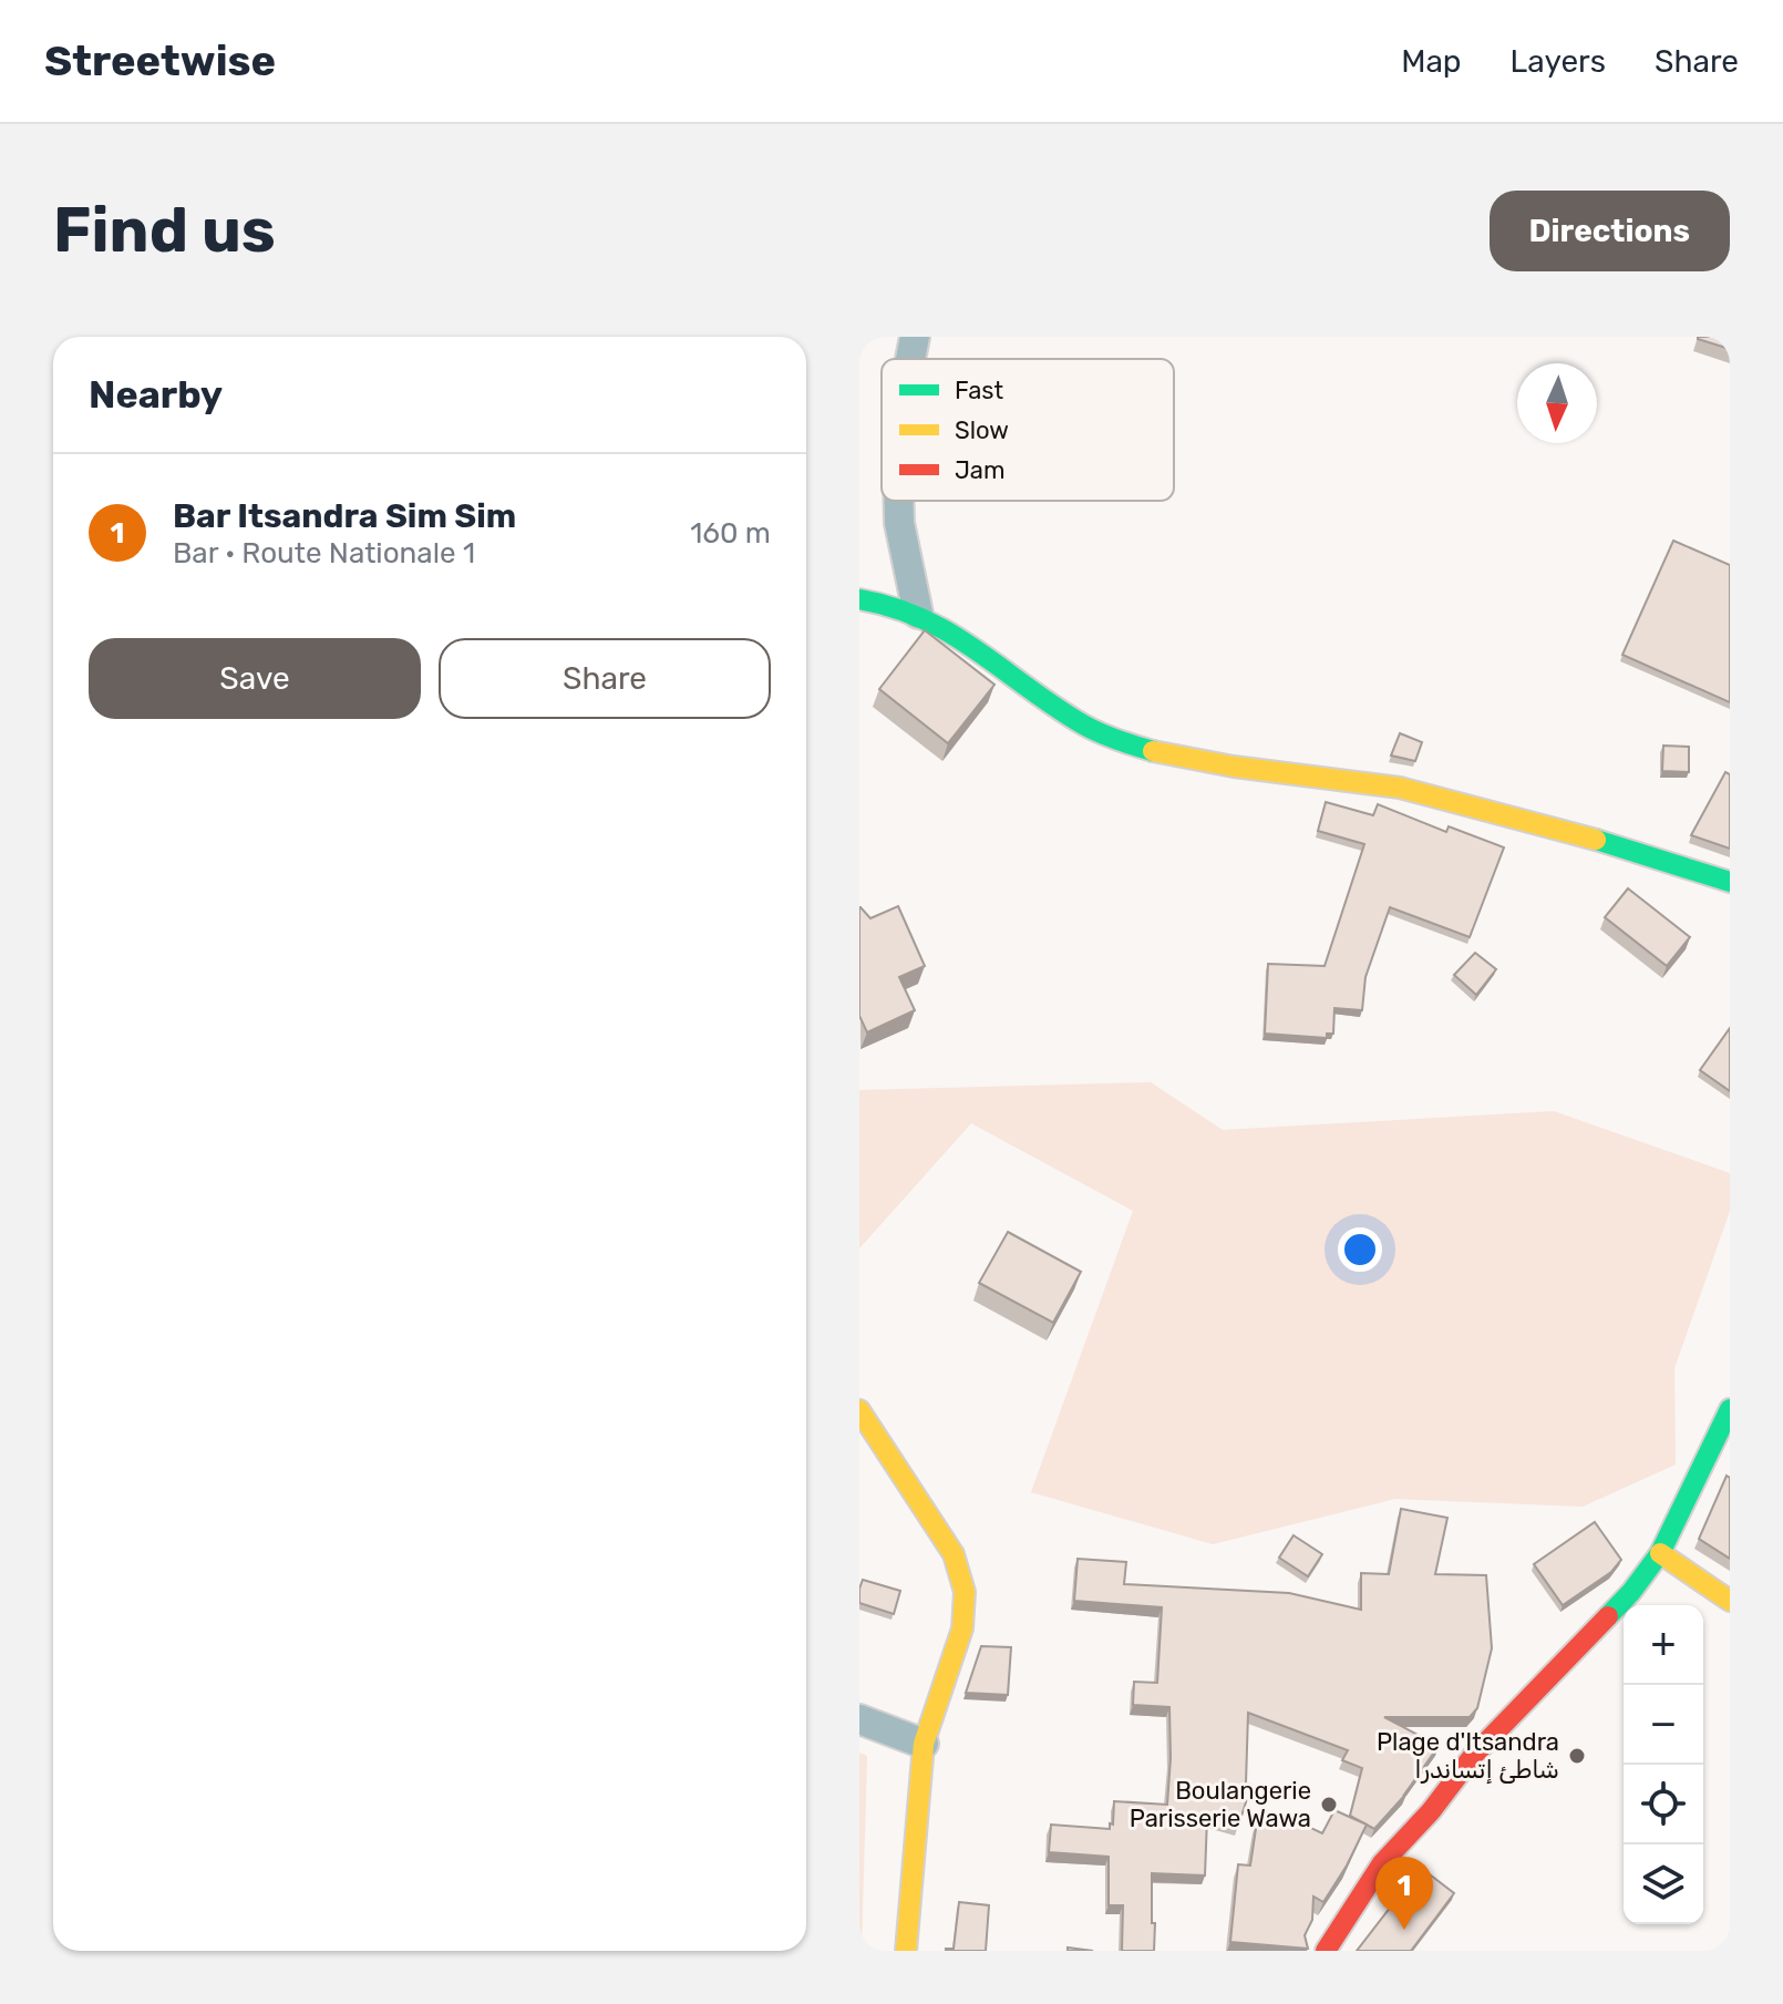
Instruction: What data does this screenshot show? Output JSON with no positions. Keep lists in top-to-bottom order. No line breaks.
{"places":["Plage d'Itsandra شاطئ إتساندرا","Boulangerie Parisserie Wawa"],"legend":["Fast","Slow","Jam"],"north":"bottom","page":{"header":"Streetwise","nav":["Map","Layers","Share"],"buttons":["Directions",["Save","Share"]],"title":"Find us","heading":"Nearby","list":[{"mark":"1","name":"Bar Itsandra Sim Sim","note":"Bar · Route Nationale 1","value":"160 m"}],"map_buttons":["+","−"],"pins":"1"}}
